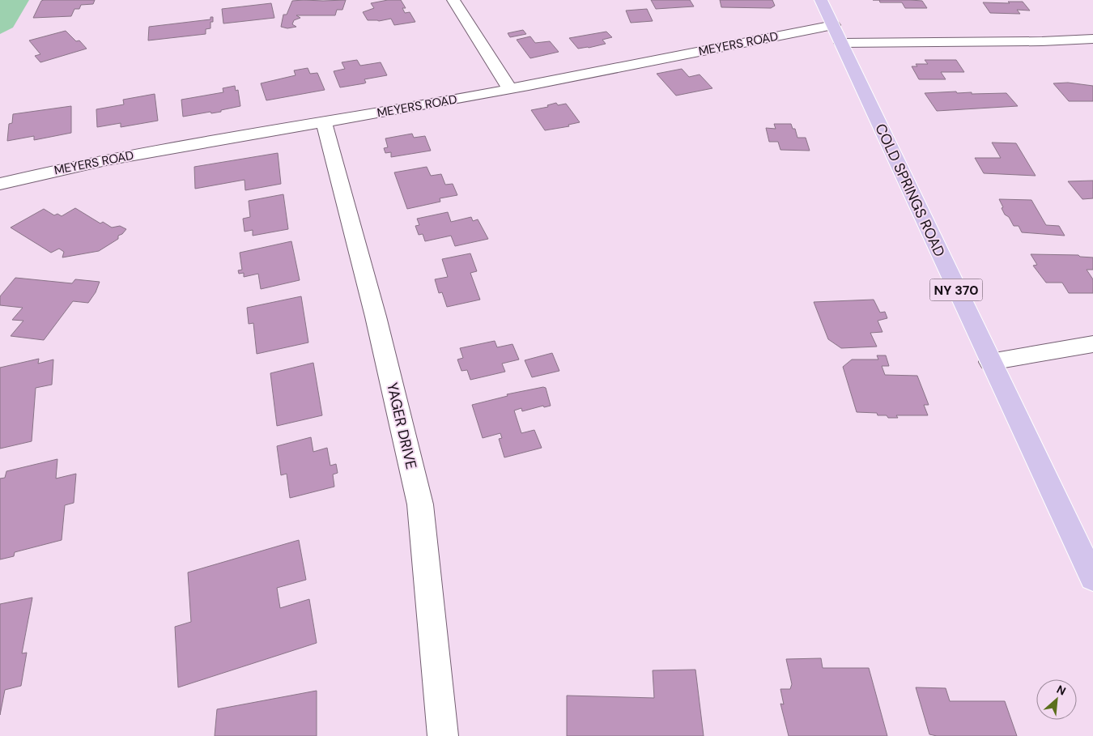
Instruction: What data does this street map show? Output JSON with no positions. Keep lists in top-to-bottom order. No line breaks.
{"streets":{"main road":["COLD SPRINGS ROAD","NY 370"],"street":["MEYERS ROAD","YAGER DRIVE"]},"crossings":[["MEYERS ROAD","COLD SPRINGS ROAD"],["MEYERS ROAD","YAGER DRIVE"]],"north":"top right"}
